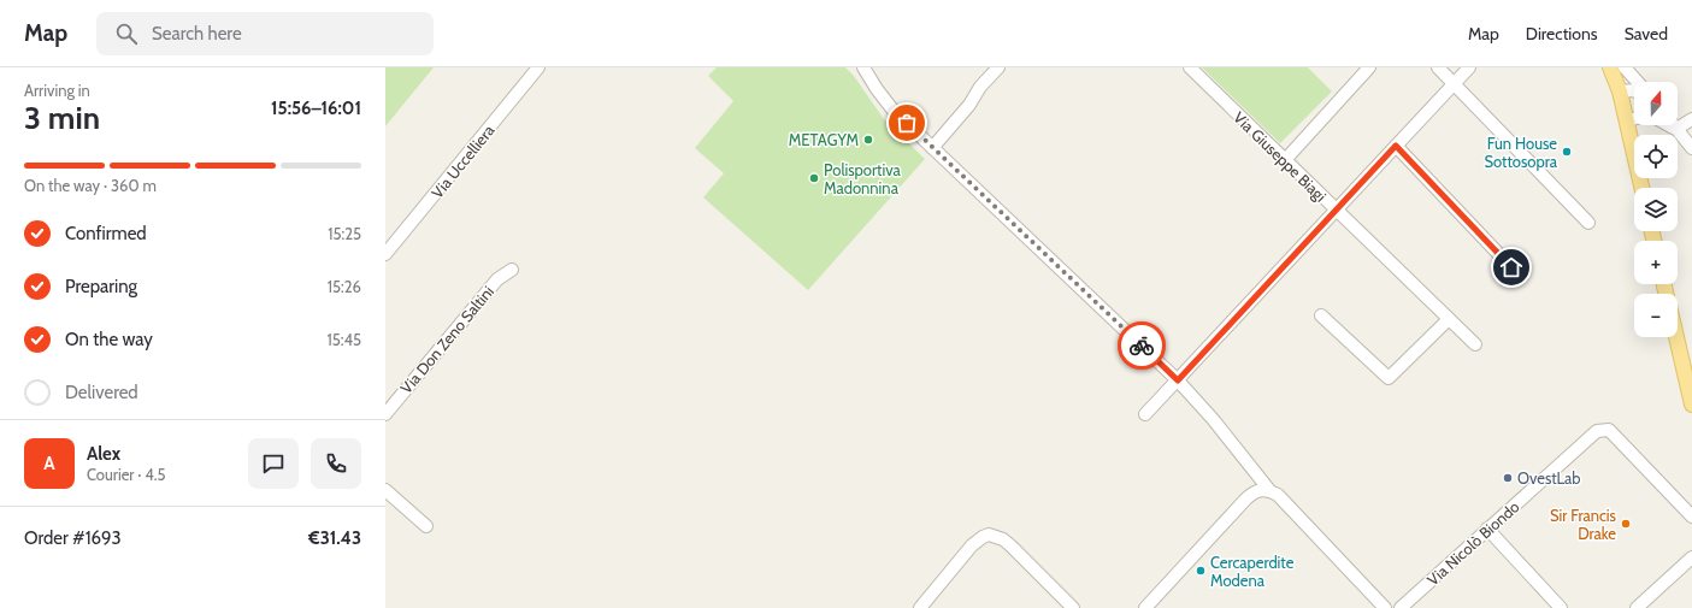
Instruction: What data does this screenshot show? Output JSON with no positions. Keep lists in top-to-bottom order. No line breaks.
{"streets":{"street":["Via Giuseppe Biagi","Via Uccelliera","Via Don Zeno Saltini","Via Nicolò Biondo"]},"places":["METAGYM","Fun House Sottosopra","Polisportiva Madonnina","OvestLab","Sir Francis Drake","Cercaperdite Modena"],"north":"top","page":{"header":"Map","search":"Search here","nav":["Map","Directions","Saved"],"heading":["3 min","Arriving in","15:56–16:01"],"panel":["Alex","Courier · 4.5","Order #1693","€31.43"],"map_buttons":["+","−"],"bar":"On the way · 360 m","list":[["Confirmed","15:25"],["Preparing","15:26"],["On the way","15:45"],"Delivered"],"round":"A"}}
